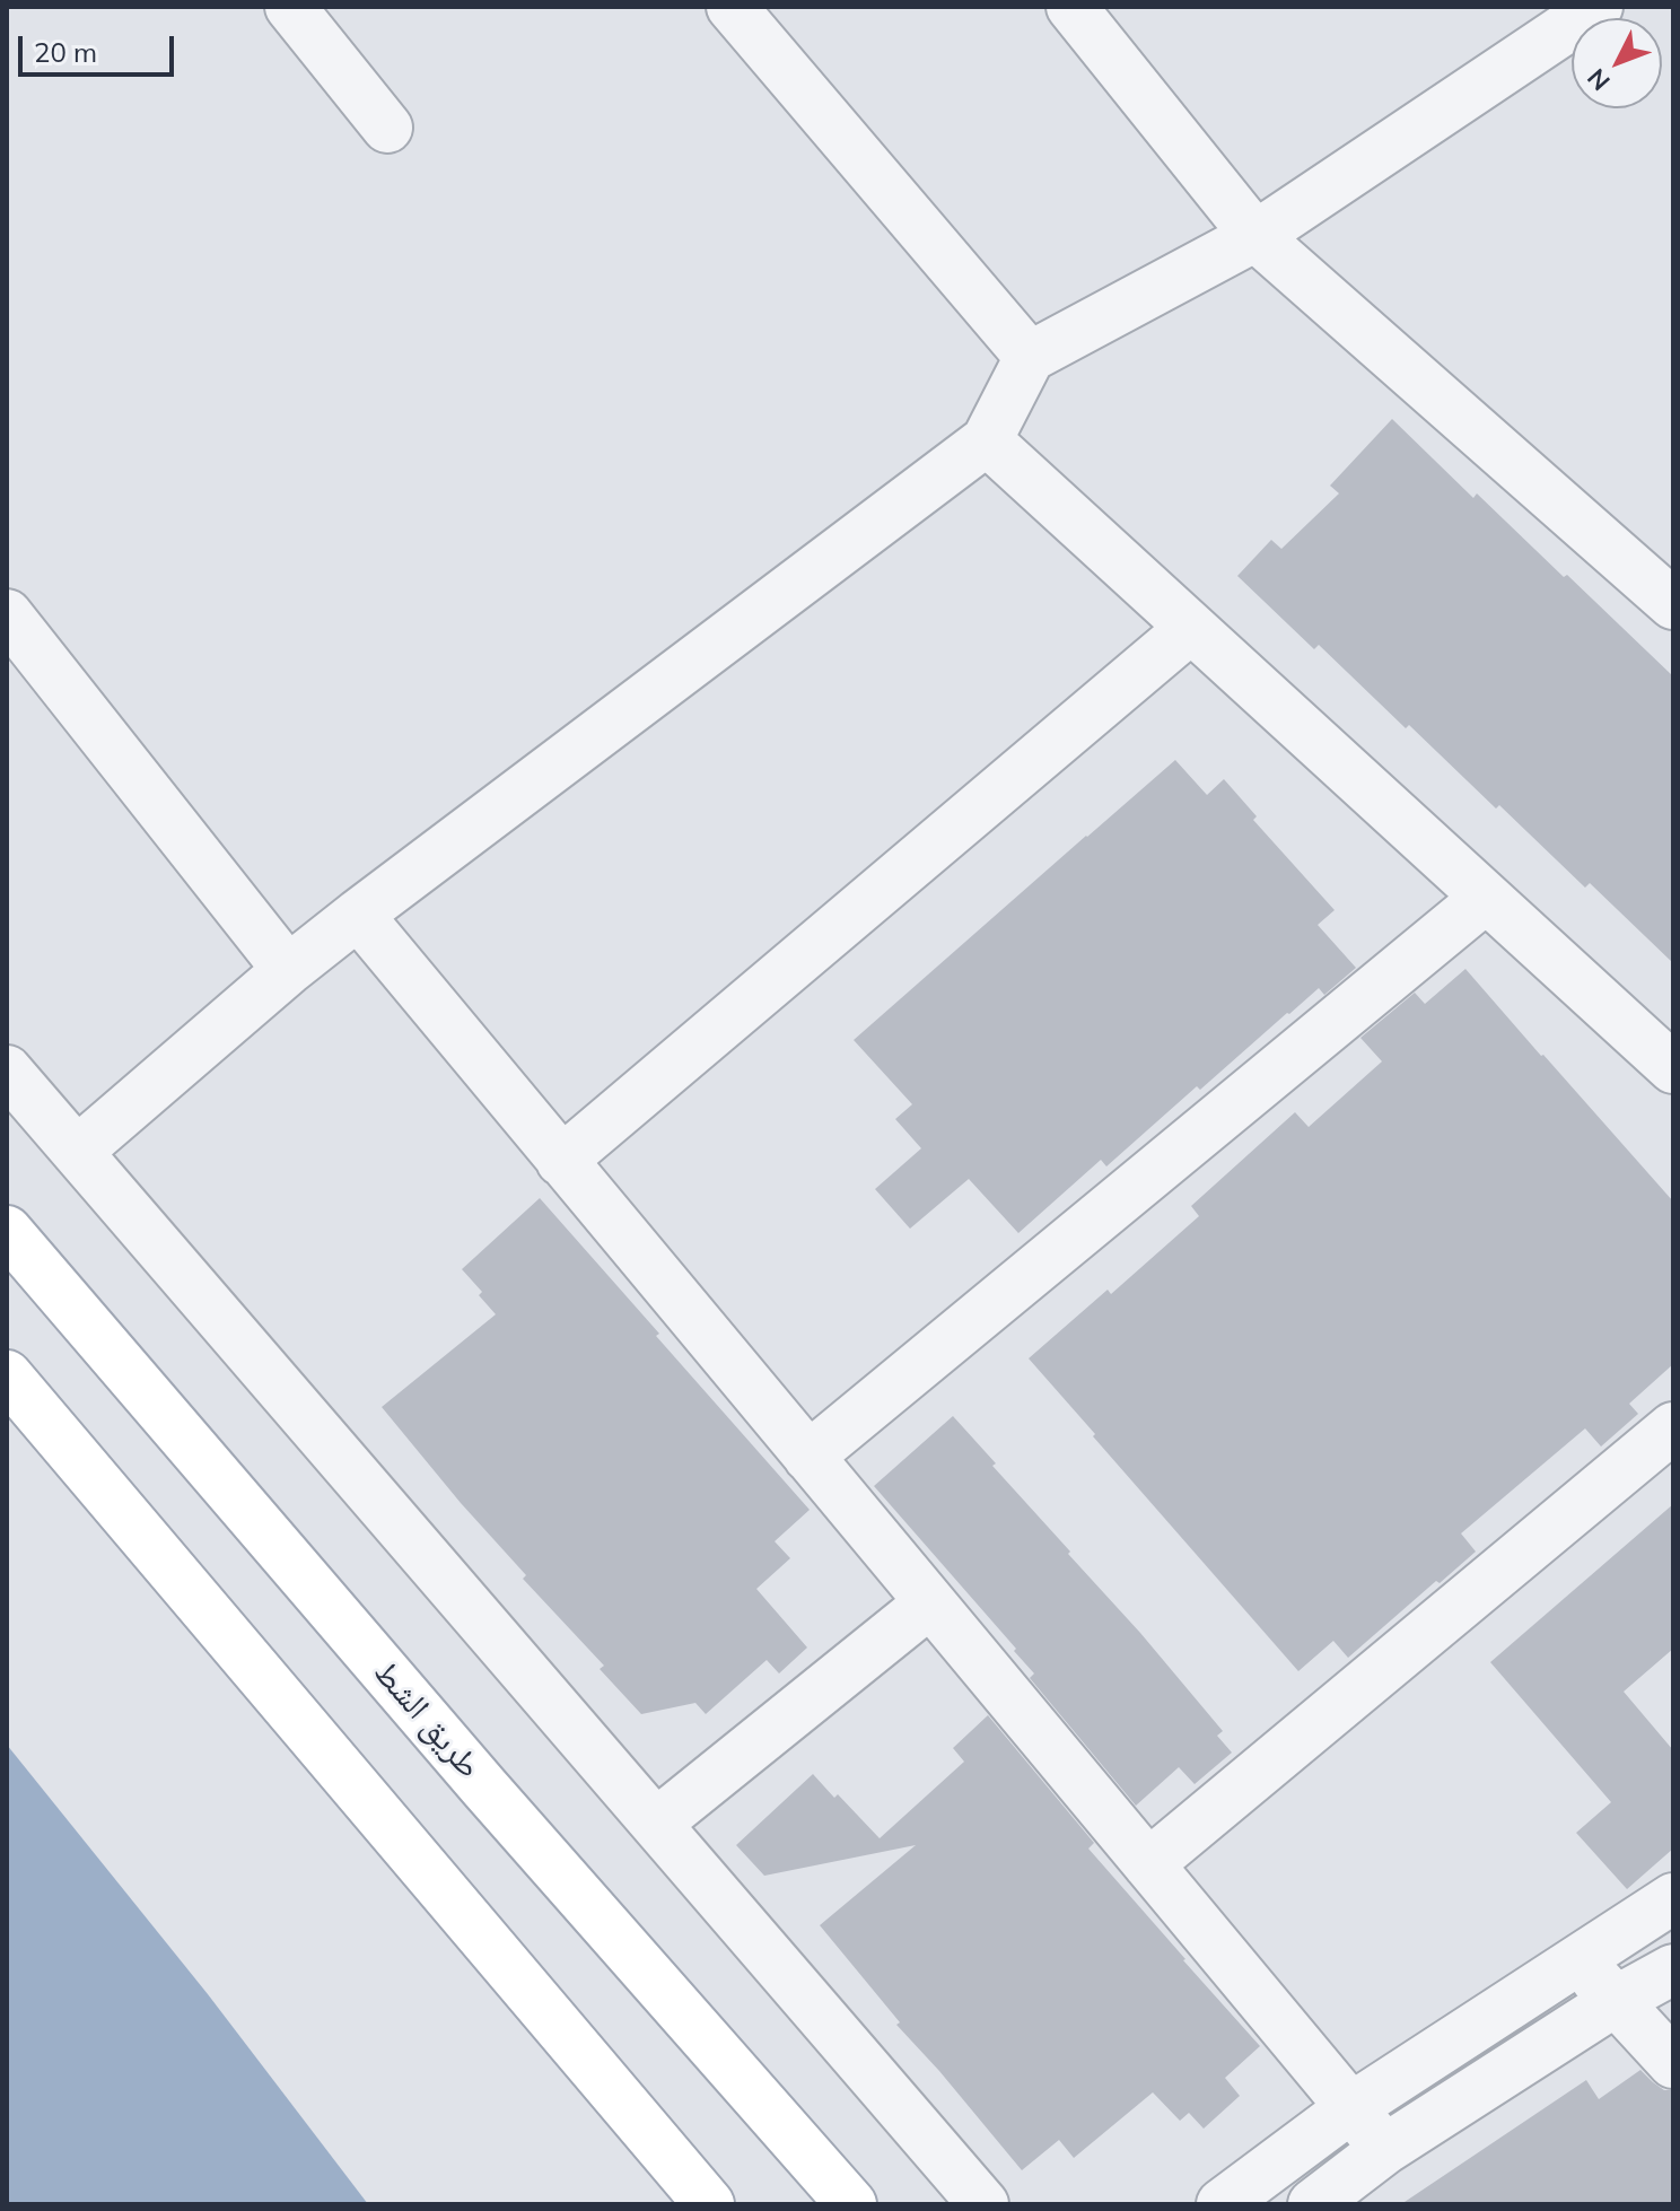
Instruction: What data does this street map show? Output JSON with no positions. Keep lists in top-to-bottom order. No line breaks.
{"streets":{"main road":["طريق الشط"]},"scale_bar":"20 m","north":"bottom left"}
